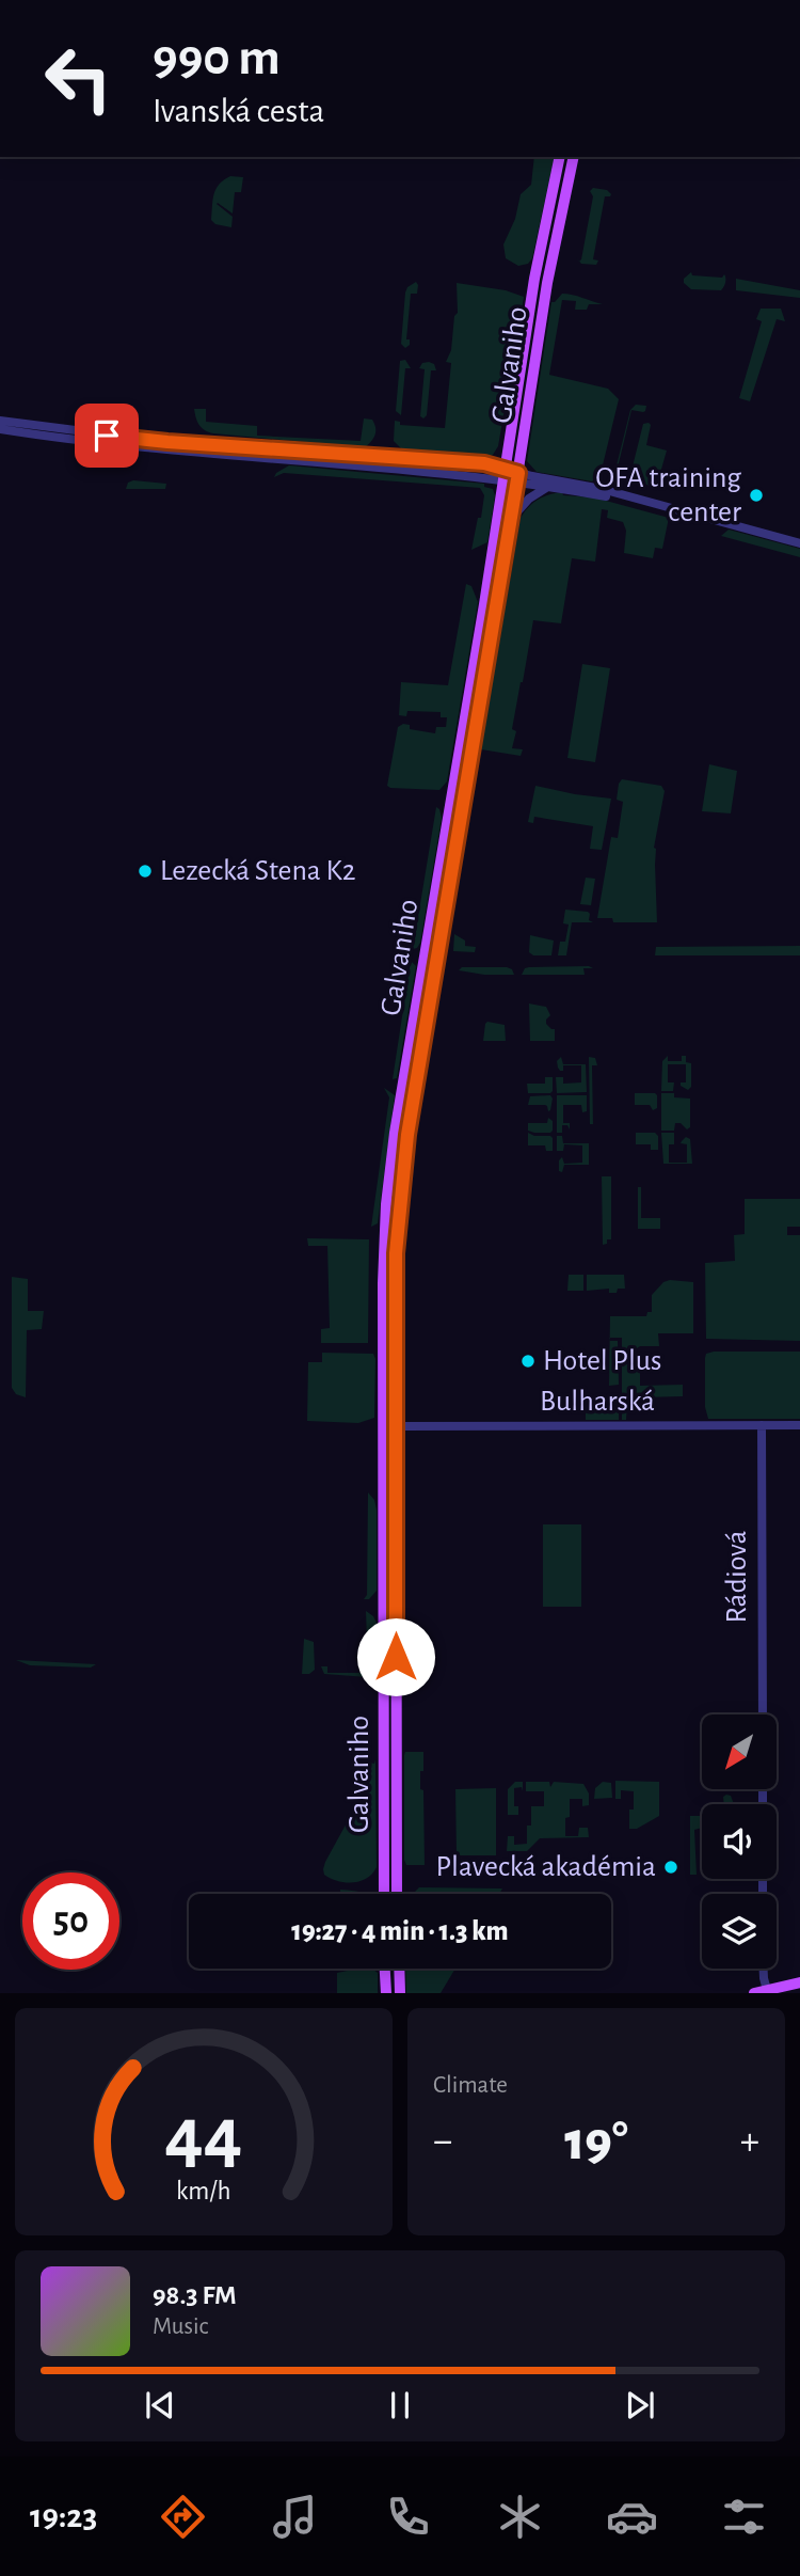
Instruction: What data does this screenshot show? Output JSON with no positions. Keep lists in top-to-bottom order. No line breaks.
{"streets":{"main road":["Galvaniho"],"street":["Bulharská","Rádiová"]},"crossings":[["Galvaniho","Bulharská"],["Bulharská","Rádiová"]],"places":["OFA training center","Lezecká Stena K2","Hotel Plus","Plavecká akadémia"],"north":"bottom left","page":{"turn":["990 m","Ivanská cesta"],"limit":"50","trip":"19:27 · 4 min · 1.3 km","tile":"Climate","heat":["−","19°","+"],"song":["98.3 FM","Music"],"tabs":"19:23","gauge":["44","km/h"]}}
